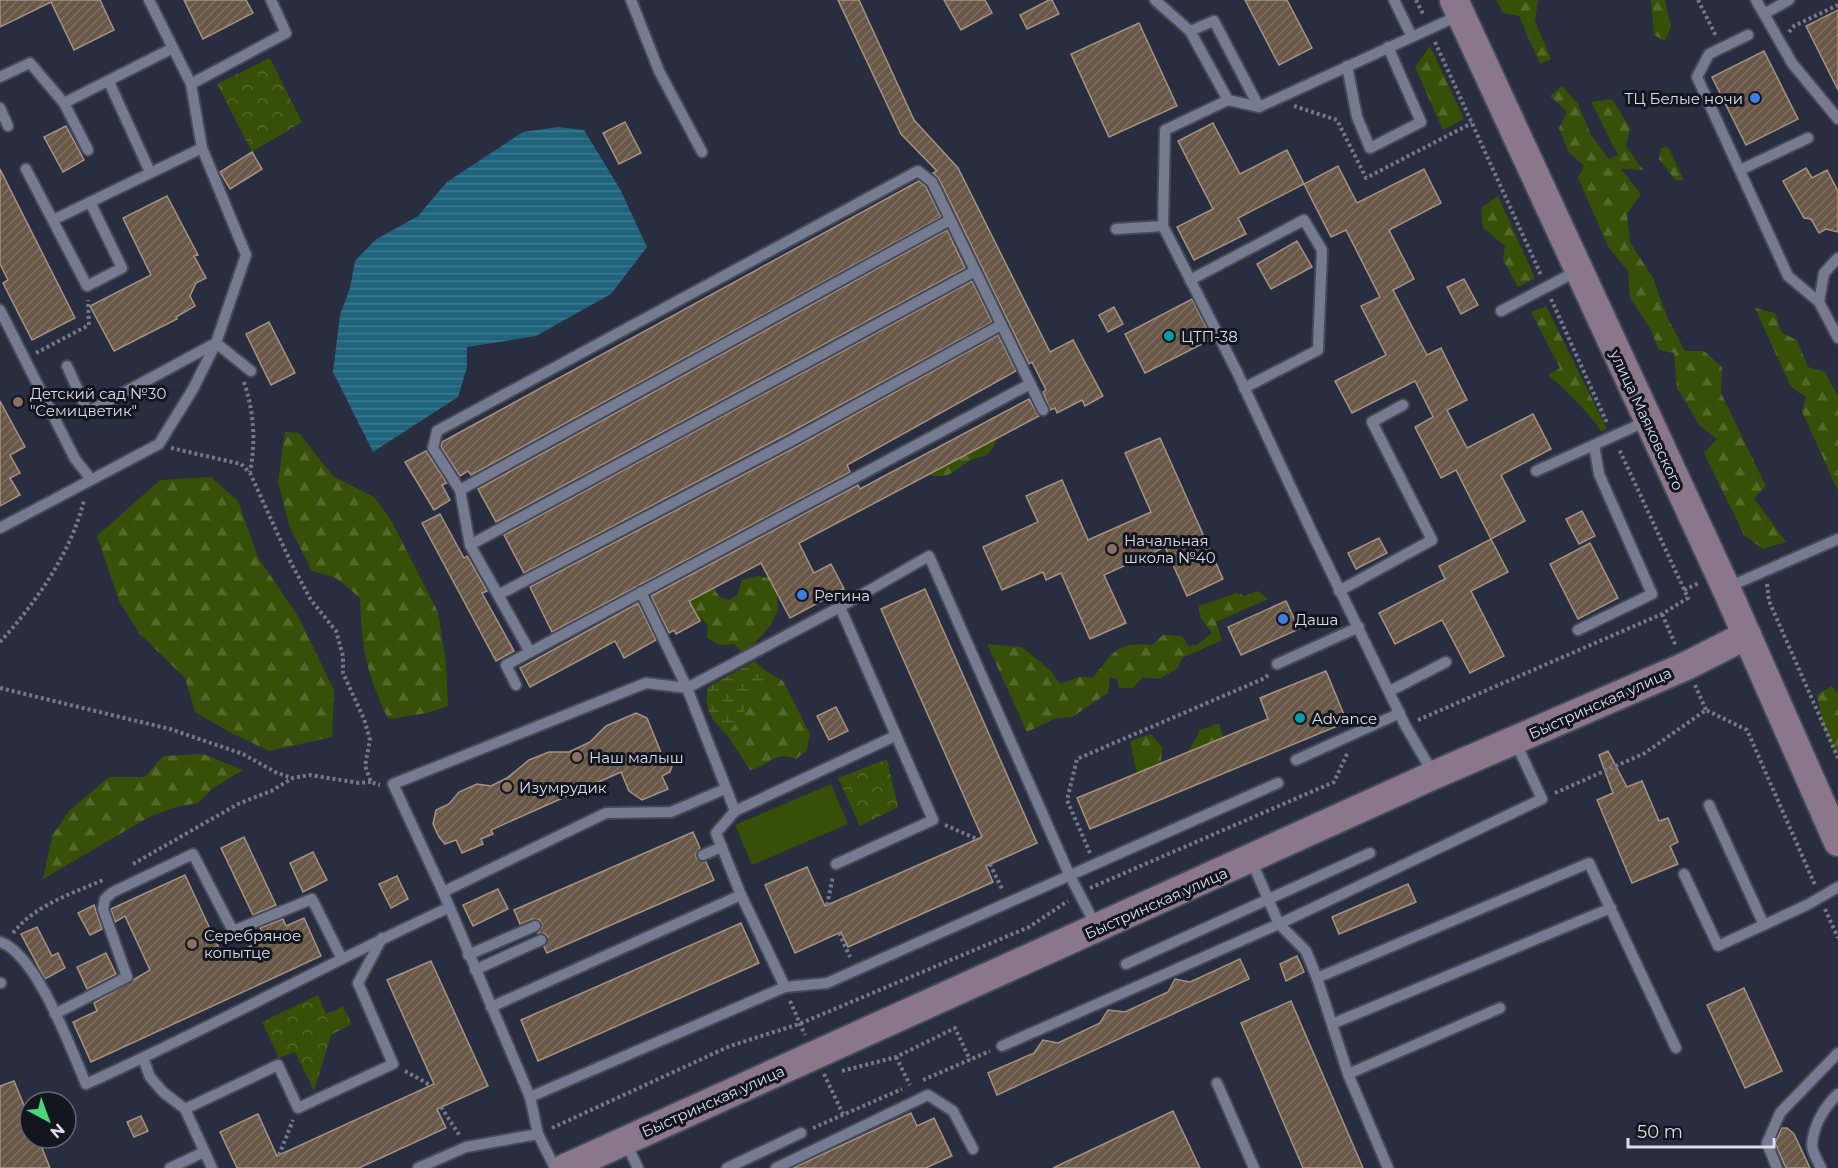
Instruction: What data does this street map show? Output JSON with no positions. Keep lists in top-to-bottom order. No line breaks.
{"streets":{"main road":["улица Маяковского","Быстринская улица"]},"crossings":[["улица Маяковского","Быстринская улица"]],"places":["ТЦ Белые ночи","ЦТП-38","Детский сад №30 \"Семицветик\"","Начальная школа №40","Регина","Даша","Advance","Наш малыш","Изумрудик","Серебряное копытце"],"scale_bar":"50 m","north":"bottom right"}
